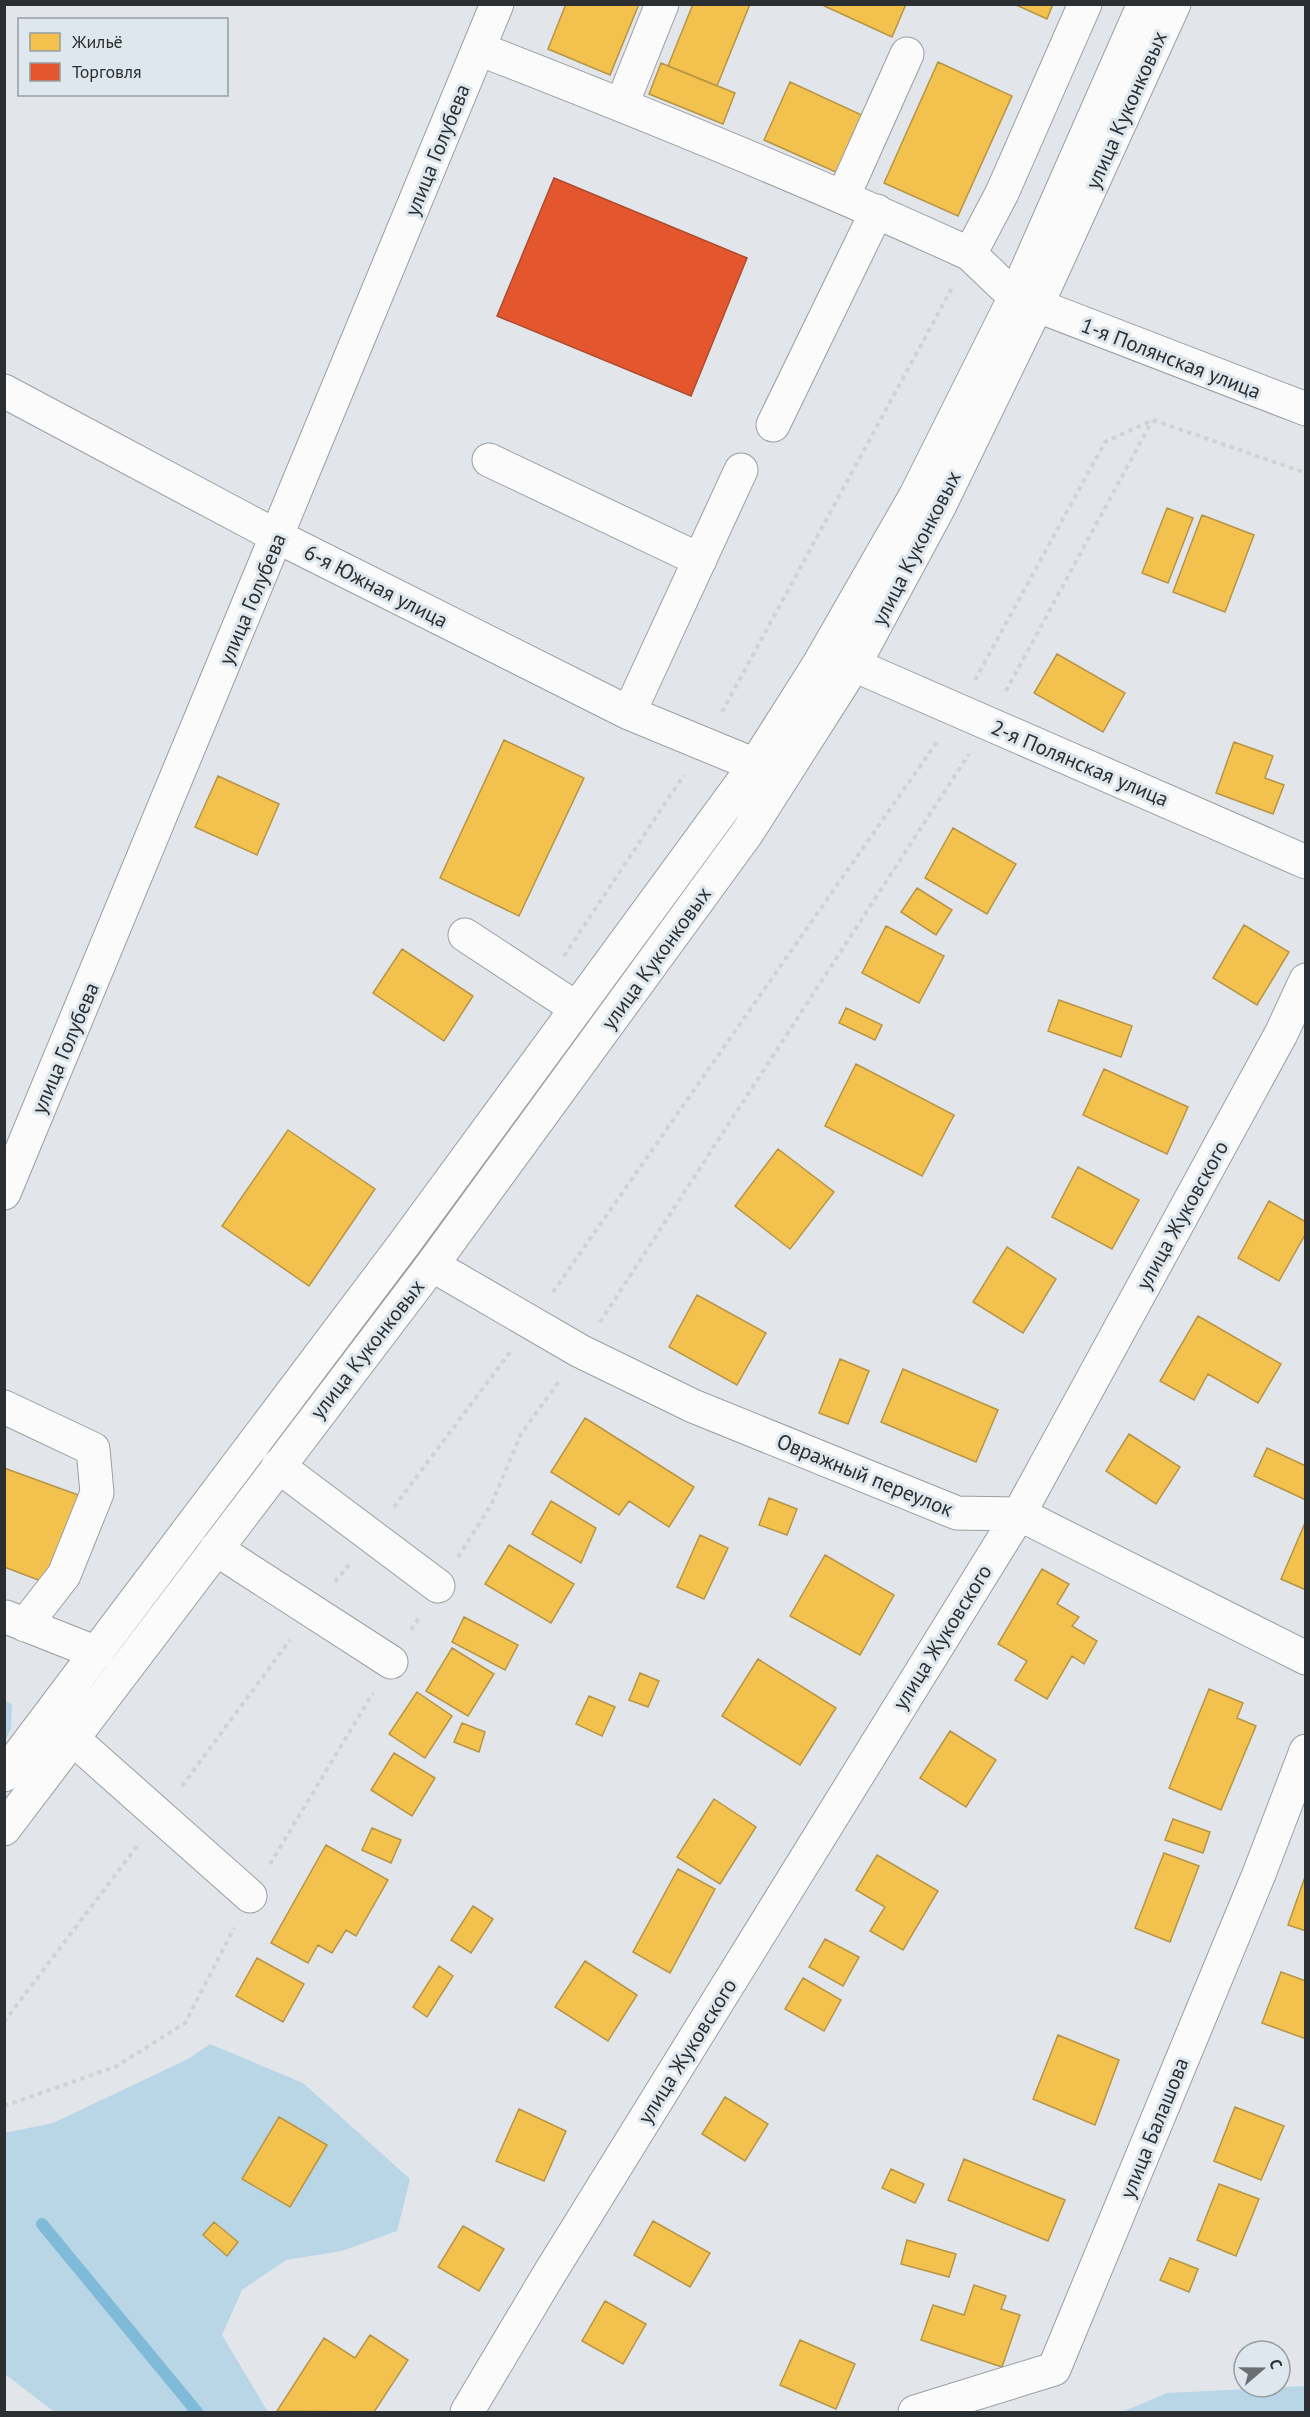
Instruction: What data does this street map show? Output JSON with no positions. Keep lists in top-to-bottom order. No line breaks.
{"streets":{"street":["улица Куконковых","улица Голубева","1-я Полянская улица","6-я Южная улица","2-я Полянская улица","улица Жуковского","Овражный переулок","улица Балашова"]},"crossings":[["улица Куконковых","1-я Полянская улица"],["улица Куконковых","6-я Южная улица"],["улица Куконковых","2-я Полянская улица"],["улица Куконковых","Овражный переулок"],["улица Голубева","6-я Южная улица"],["улица Жуковского","Овражный переулок"]],"legend":["Жильё","Торговля"],"north":"right"}
